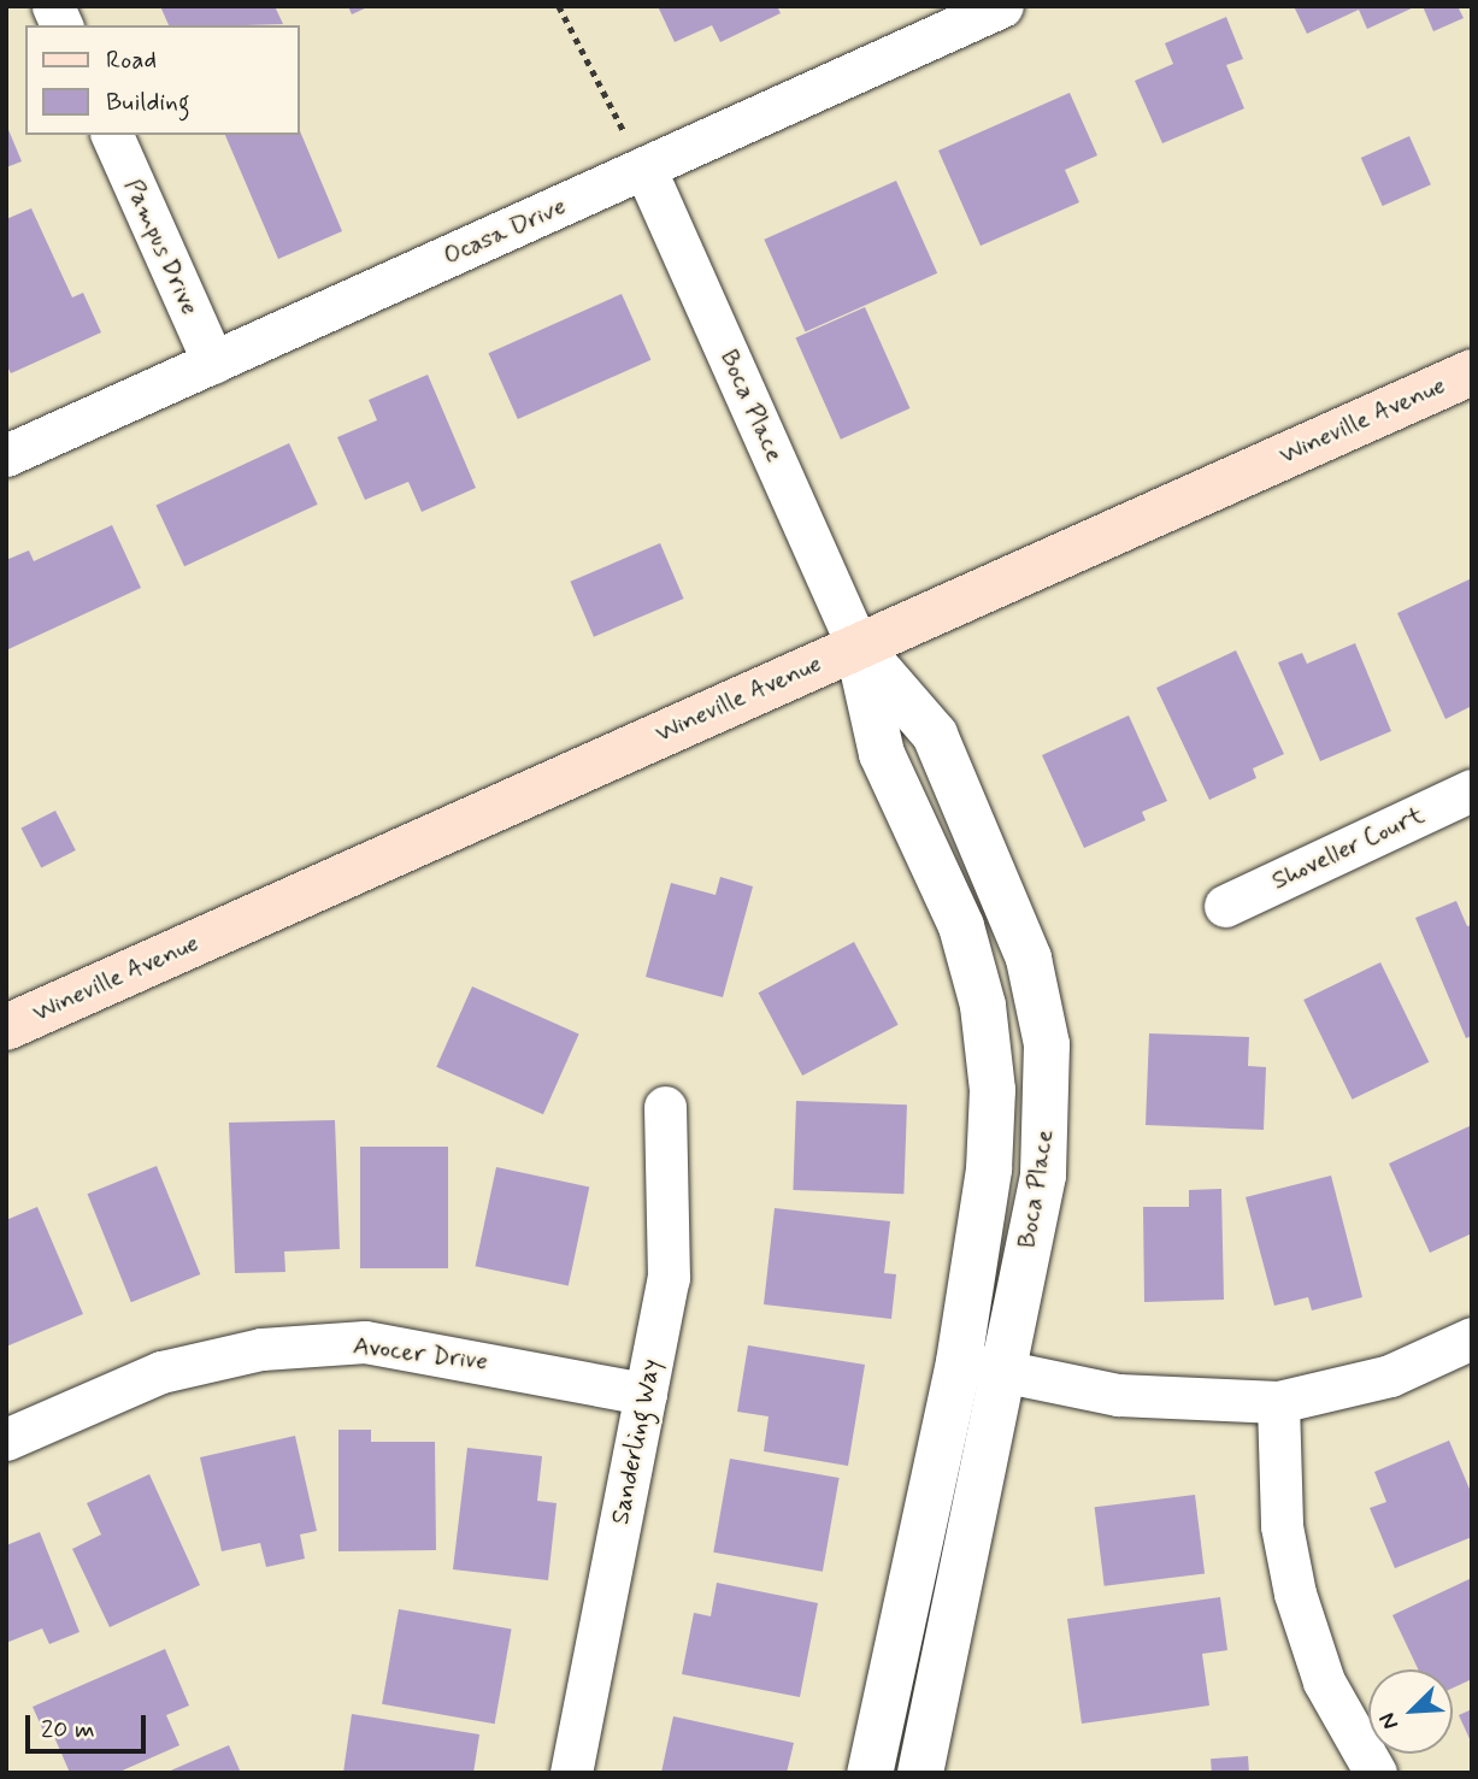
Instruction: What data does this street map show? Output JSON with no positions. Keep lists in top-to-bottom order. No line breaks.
{"streets":{"main road":["Wineville Avenue"],"street":["Ocasa Drive","Pampus Drive","Boca Place","Shoveller Court","Avocer Drive","Sanderling Way"]},"crossings":[["Ocasa Drive","Pampus Drive"],["Ocasa Drive","Boca Place"],["Boca Place","Wineville Avenue"],["Avocer Drive","Sanderling Way"]],"legend":["Road","Building"],"scale_bar":"20 m","north":"bottom left"}
